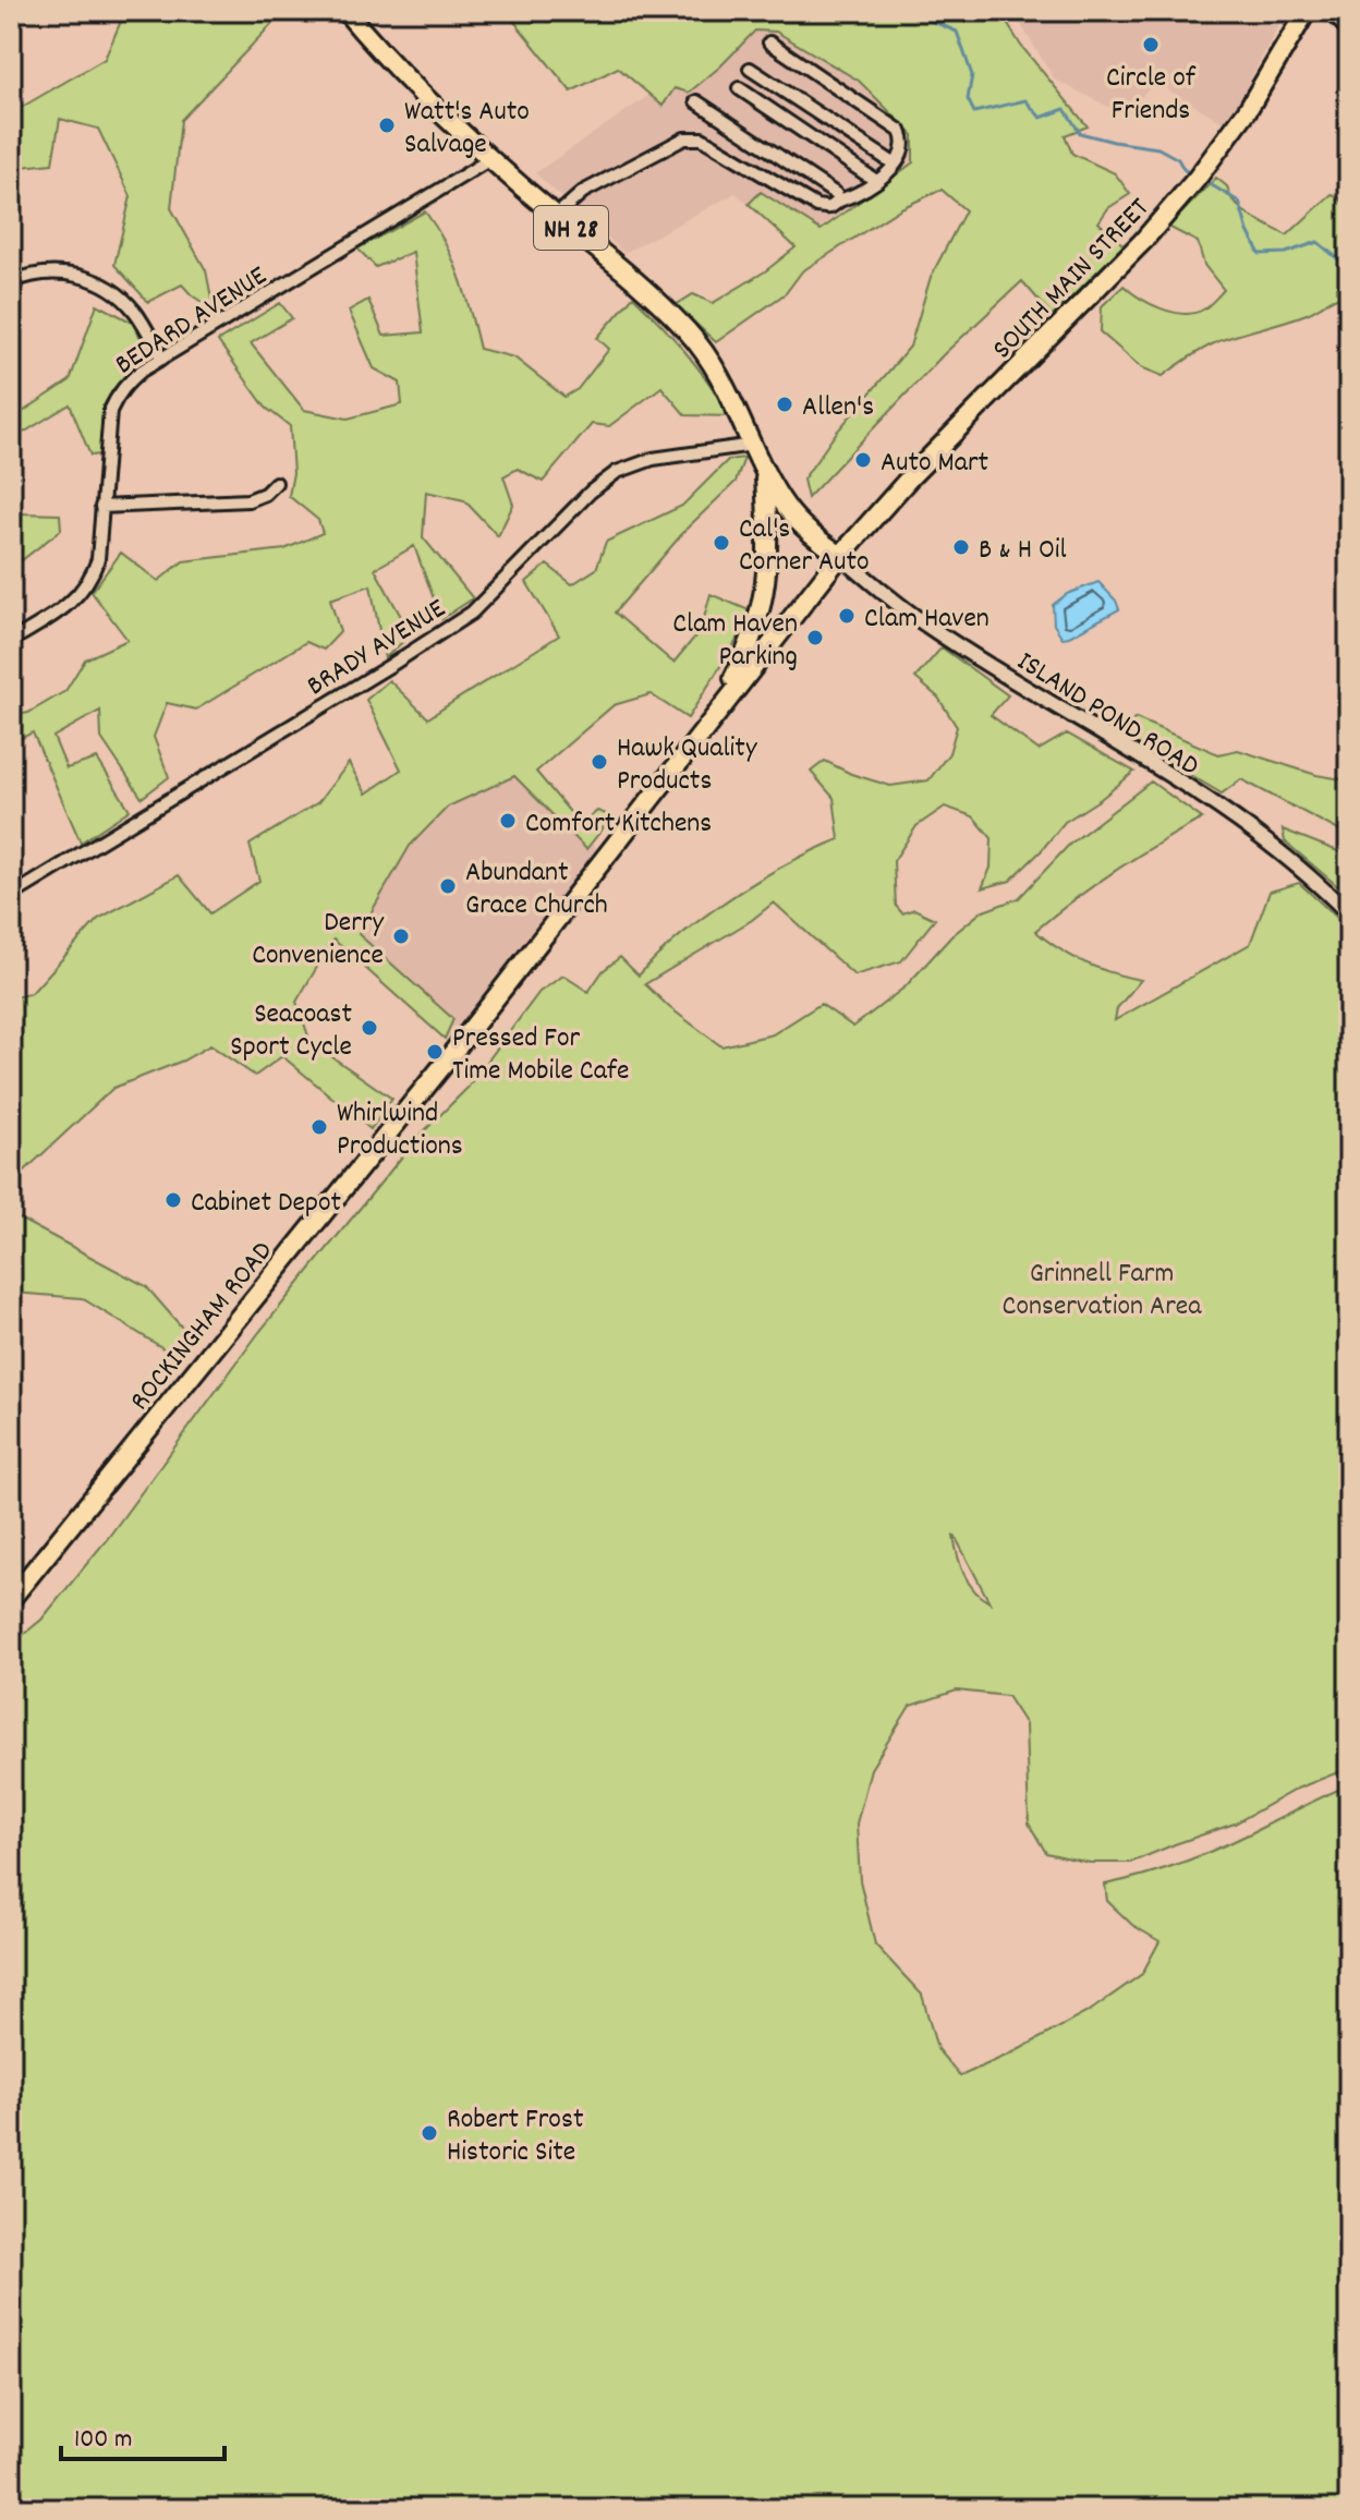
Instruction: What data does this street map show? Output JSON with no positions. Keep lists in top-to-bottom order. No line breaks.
{"streets":{"main road":["NH 28","SOUTH MAIN STREET","ROCKINGHAM ROAD"],"street":["BEDARD AVENUE","BRADY AVENUE","ISLAND POND ROAD"]},"crossings":[["NH 28","SOUTH MAIN STREET"],["NH 28","BEDARD AVENUE"],["NH 28","BRADY AVENUE"],["NH 28","ISLAND POND ROAD"],["NH 28","ROCKINGHAM ROAD"],["SOUTH MAIN STREET","ISLAND POND ROAD"],["SOUTH MAIN STREET","ROCKINGHAM ROAD"],["ISLAND POND ROAD","ROCKINGHAM ROAD"]],"parks":["Grinnell Farm Conservation Area"],"places":["Circle of Friends","Watt's Auto Salvage","Allen's","Auto Mart","Cal's Corner Auto","B & H Oil","Clam Haven","Clam Haven Parking","Hawk Quality Products","Comfort Kitchens","Abundant Grace Church","Derry Convenience","Seacoast Sport Cycle","Pressed For Time Mobile Cafe","Whirlwind Productions","Cabinet Depot","Robert Frost Historic Site"],"scale_bar":"100 m"}
